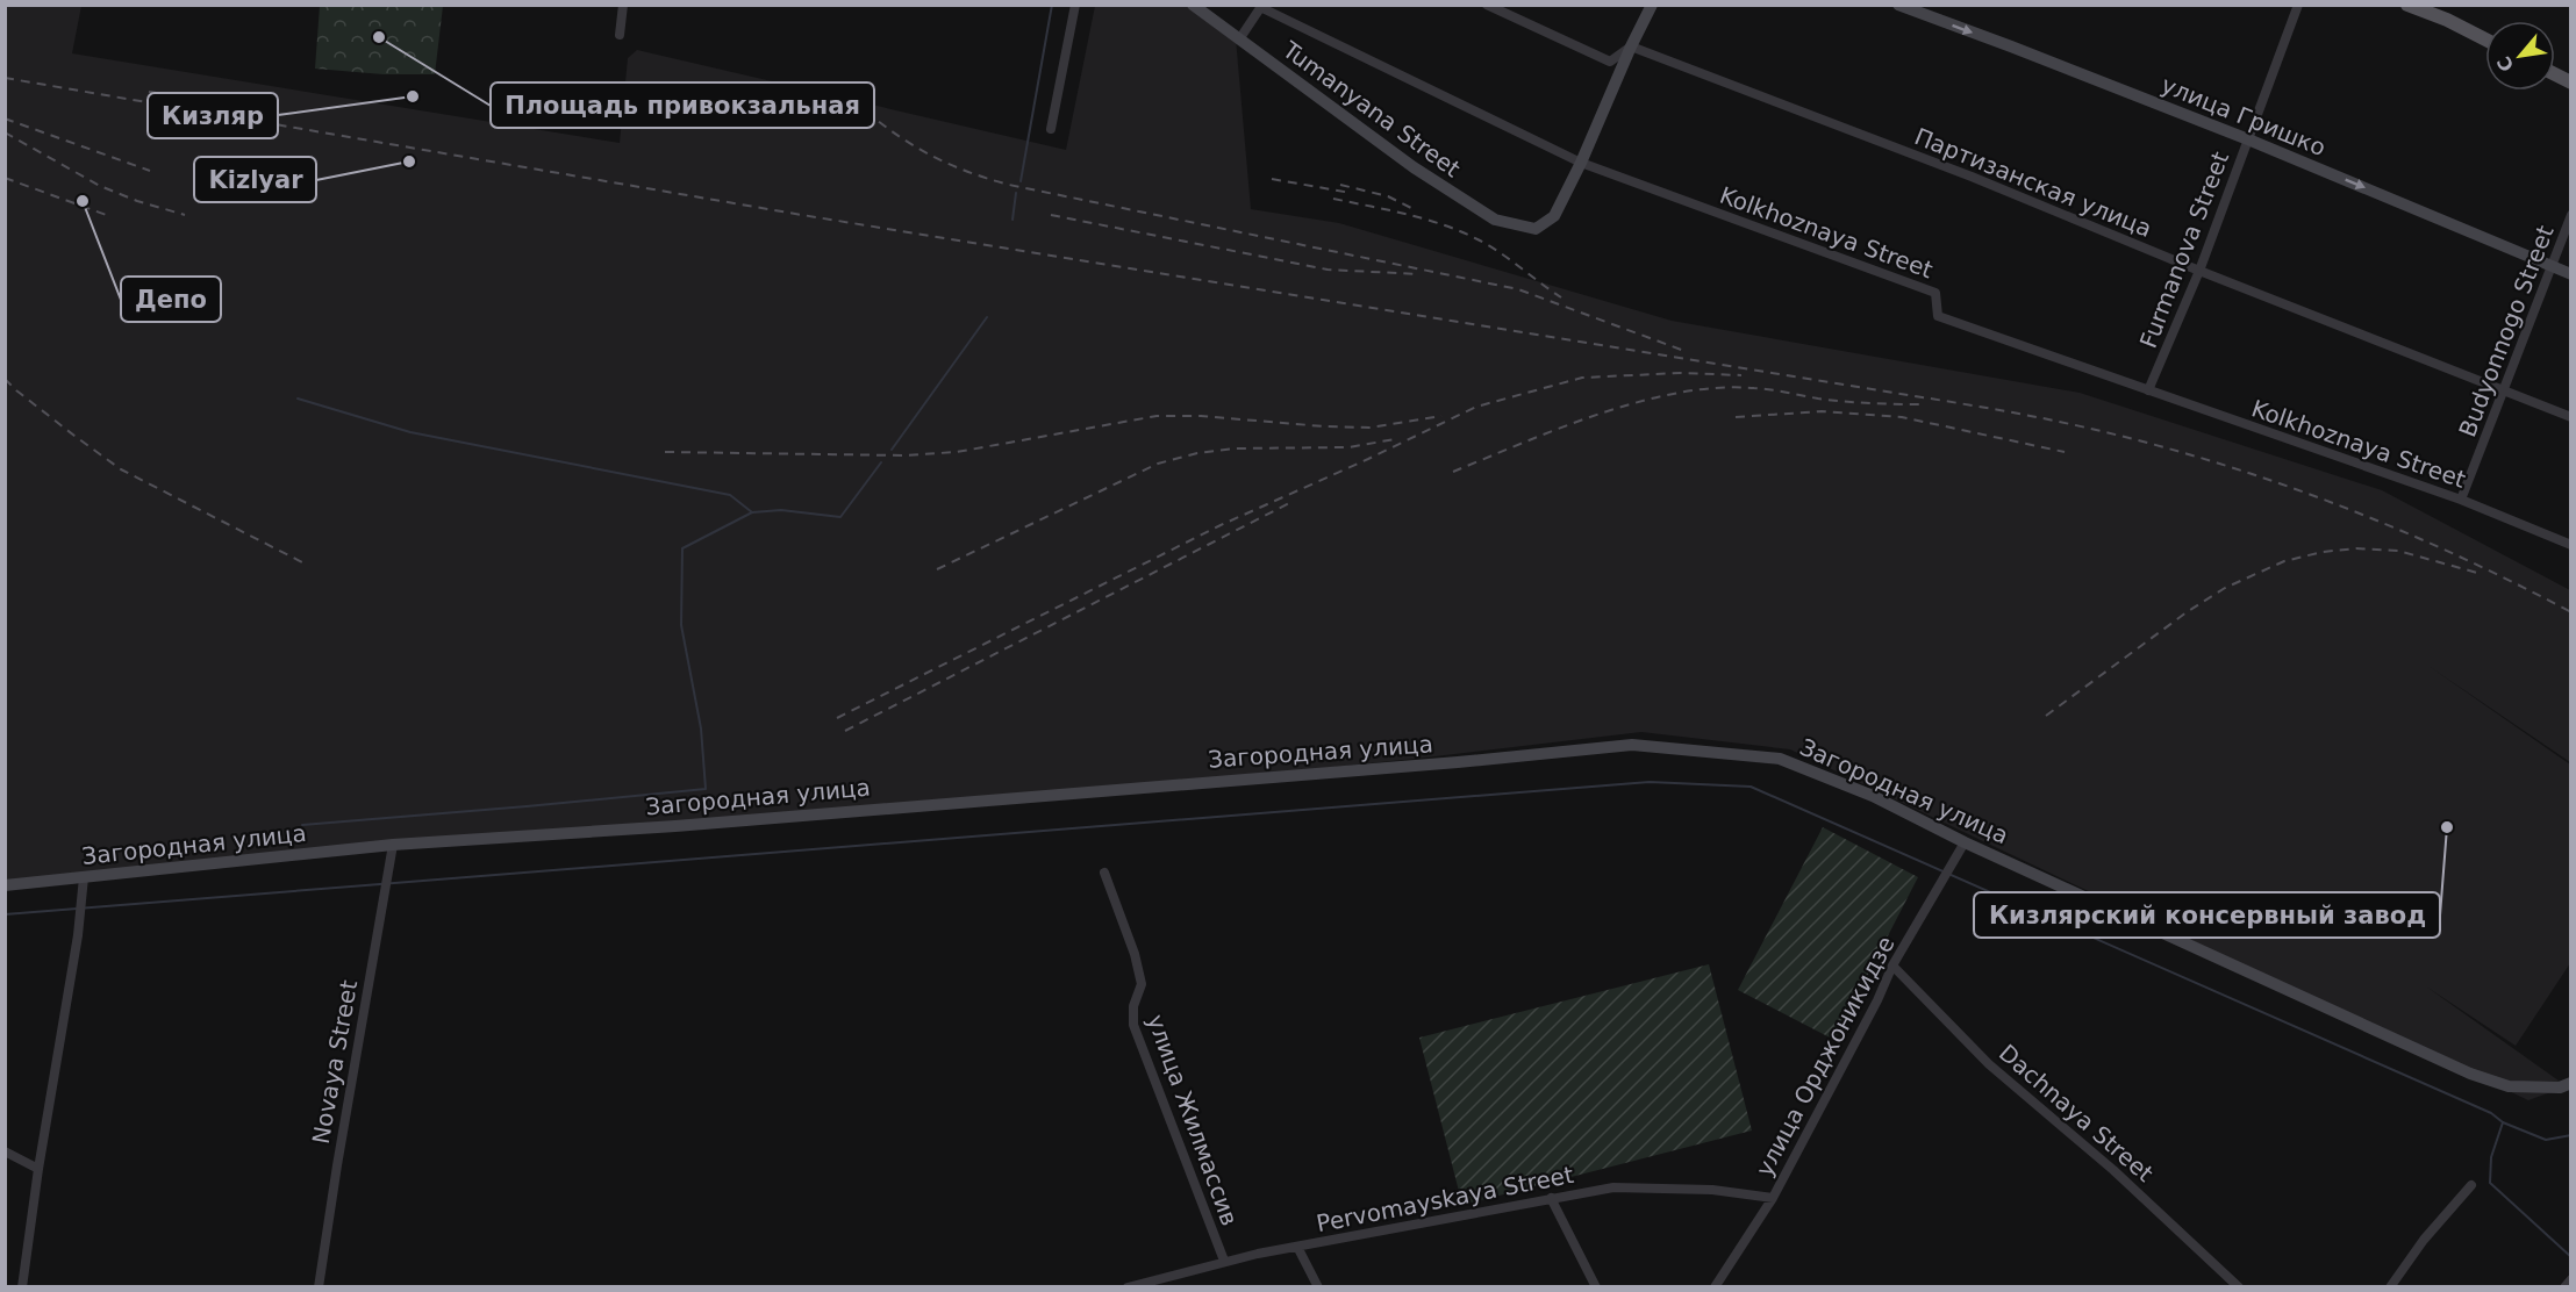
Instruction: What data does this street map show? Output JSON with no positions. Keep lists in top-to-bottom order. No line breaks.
{"streets":{"main road":["Tumanyana Street","улица Гришко","Загородная улица"],"street":["Партизанская улица","Kolkhoznaya Street","Furmanova Street","Budyonnogo Street","улица Орджоникидзе","Novaya Street","Dachnaya Street","улица Жилмассив","Pervomayskaya Street"]},"crossings":[["Tumanyana Street","Kolkhoznaya Street"],["улица Гришко","Furmanova Street"],["улица Гришко","Budyonnogo Street"],["Партизанская улица","Furmanova Street"],["Партизанская улица","Budyonnogo Street"],["Kolkhoznaya Street","Furmanova Street"],["Kolkhoznaya Street","Budyonnogo Street"],["Загородная улица","улица Орджоникидзе"],["Загородная улица","Novaya Street"],["улица Орджоникидзе","Dachnaya Street"],["улица Орджоникидзе","Pervomayskaya Street"],["улица Жилмассив","Pervomayskaya Street"]],"one_way":["улица Гришко"],"places":["Площадь привокзальная","Кизляр","Kizlyar","Депо","Кизлярский консервный завод"],"north":"bottom left"}
